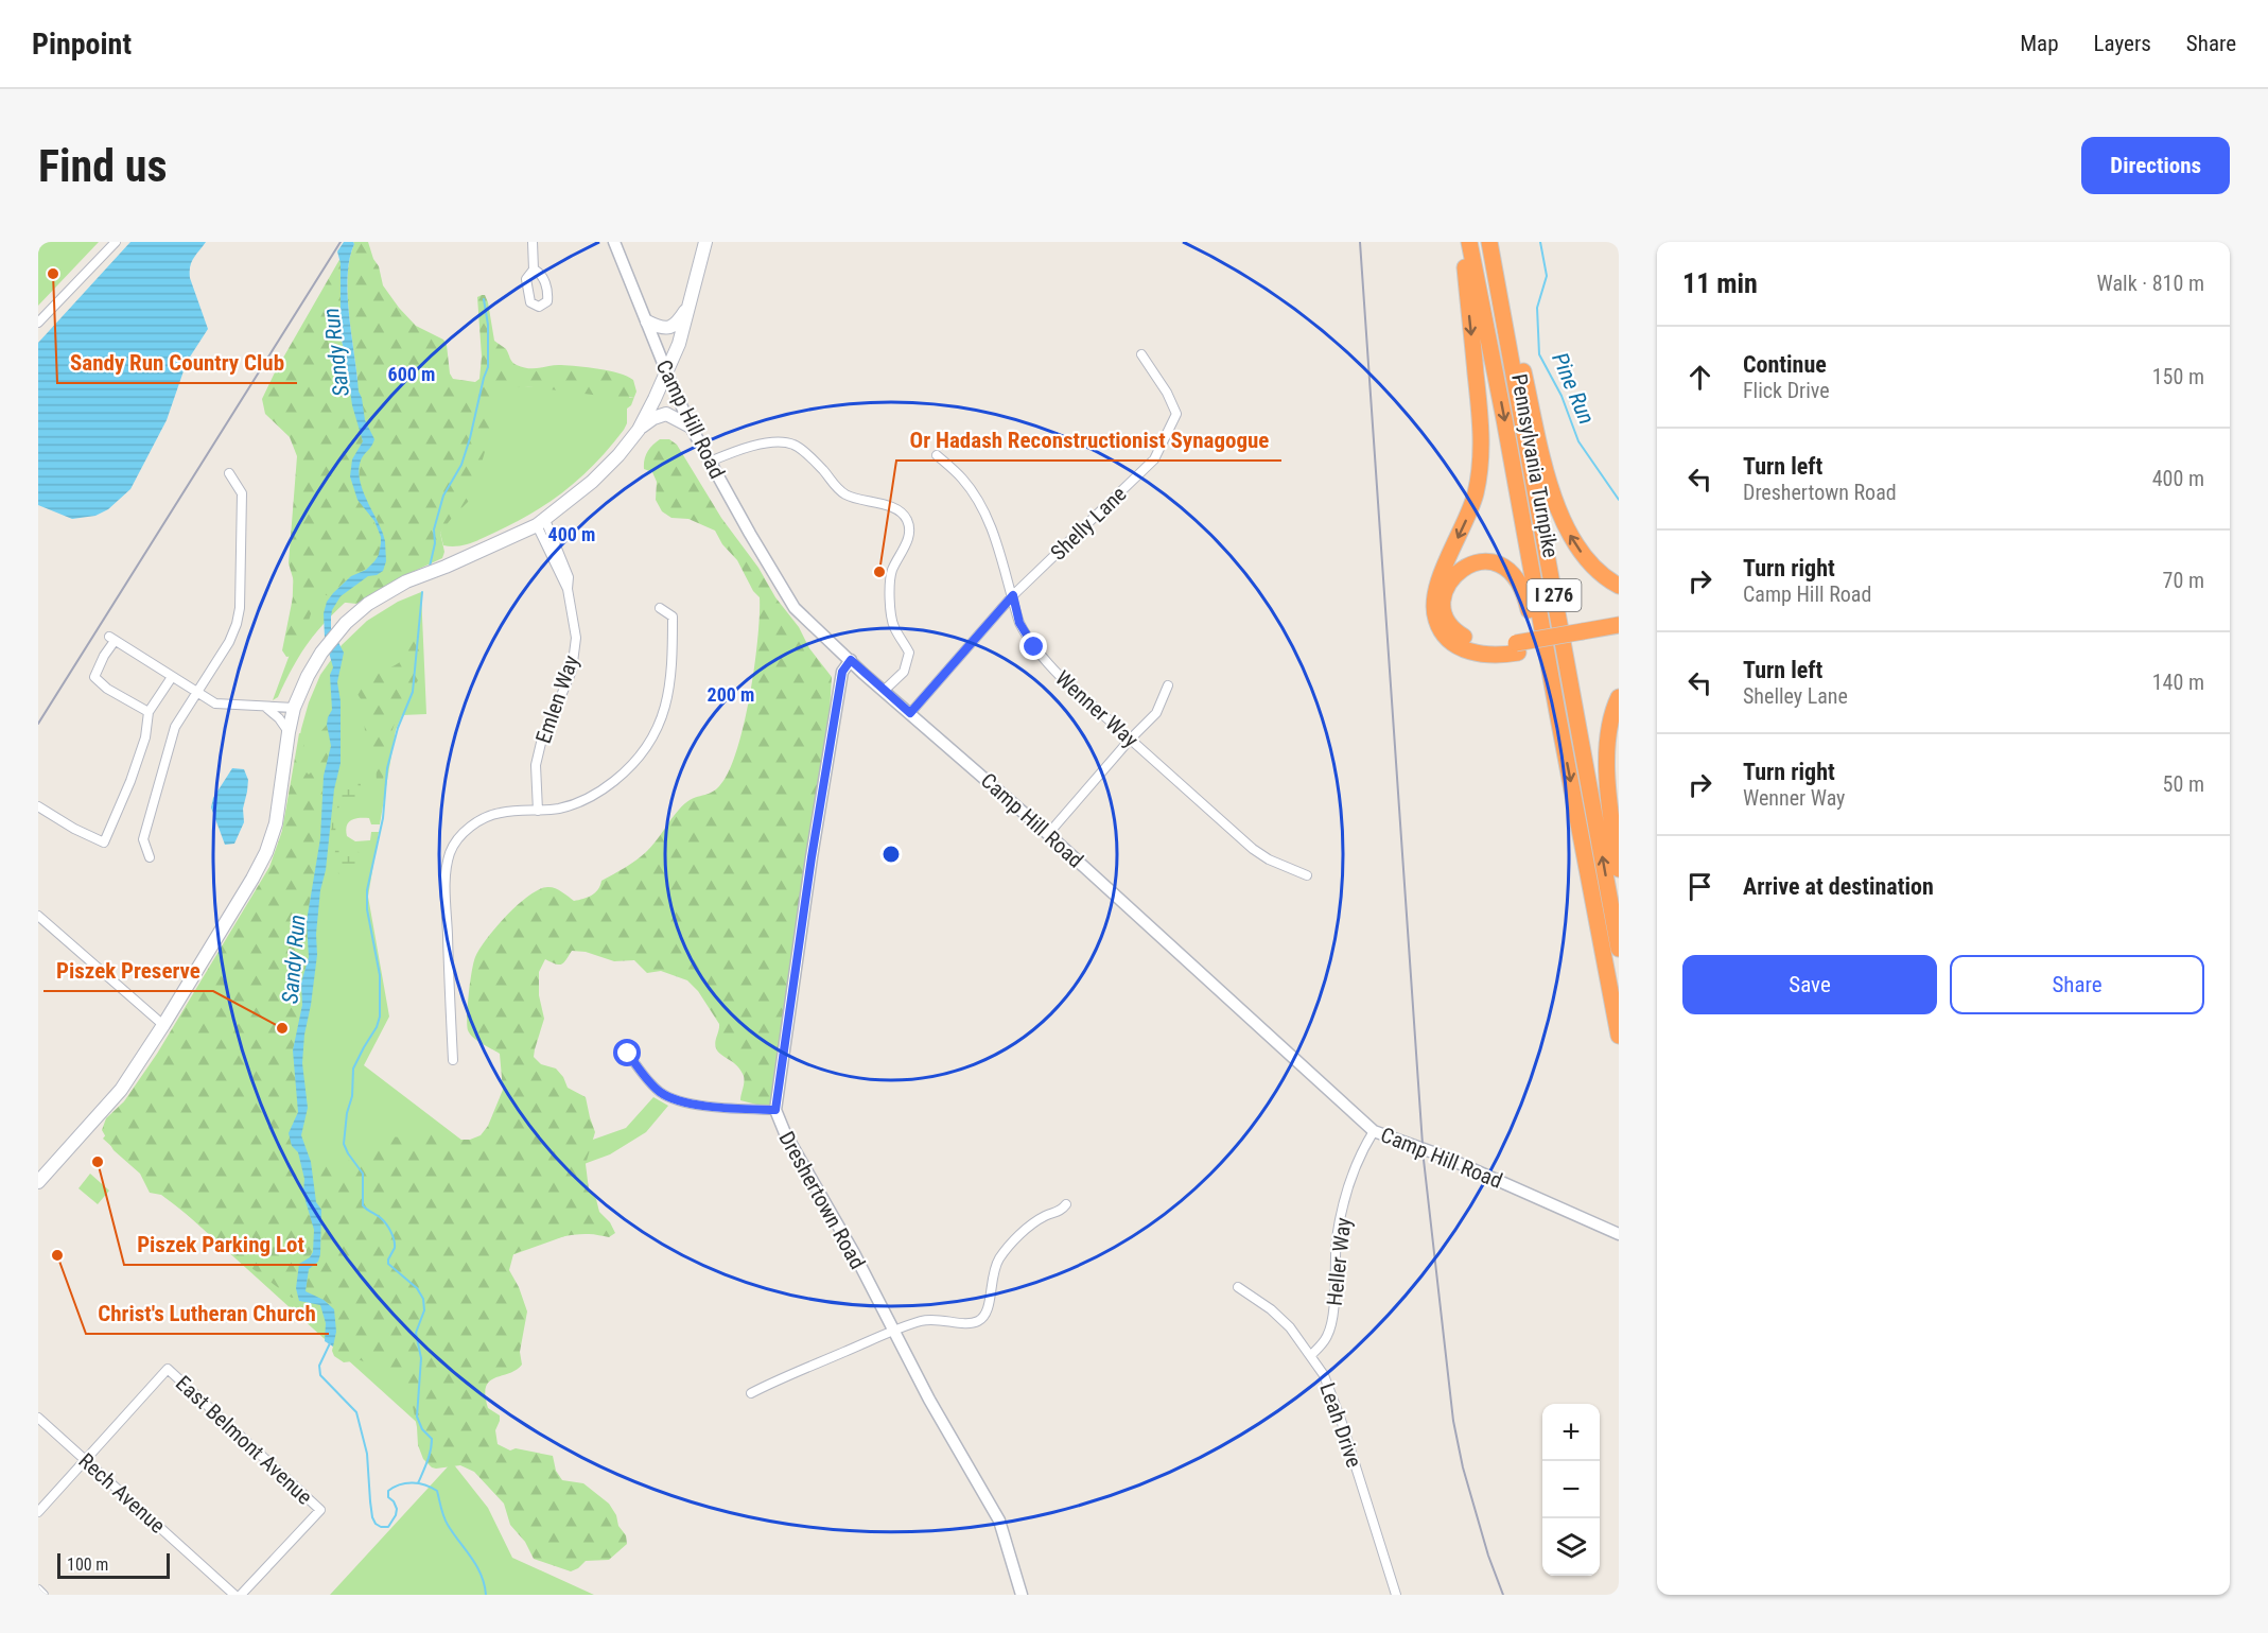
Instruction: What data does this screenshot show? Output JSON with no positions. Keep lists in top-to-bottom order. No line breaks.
{"streets":{"highway":["Pennsylvania Turnpike","I 276"],"street":["Camp Hill Road","Shelly Lane","Emlen Way","Wenner Way","Dreshertown Road","Heller Way","Leah Drive","East Belmont Avenue","Rech Avenue"]},"crossings":[["Camp Hill Road","Shelly Lane"],["Camp Hill Road","Dreshertown Road"],["Camp Hill Road","Heller Way"],["Shelly Lane","Wenner Way"],["Heller Way","Leah Drive"],["East Belmont Avenue","Rech Avenue"]],"water":["Sandy Run","Pine Run"],"places":["Sandy Run Country Club","Or Hadash Reconstructionist Synagogue","Piszek Preserve","Piszek Parking Lot","Christ's Lutheran Church"],"scale_bar":"100 m","page":{"header":"Pinpoint","nav":["Map","Layers","Share"],"buttons":["Directions",["Save","Share"]],"title":"Find us","heading":["11 min","Walk · 810 m"],"list":[["Continue","Flick Drive","150 m"],["Turn left","Dreshertown Road","400 m"],["Turn right","Camp Hill Road","70 m"],["Turn left","Shelley Lane","140 m"],["Turn right","Wenner Way","50 m"],"Arrive at destination"],"map_buttons":["+","−"],"scale":"100 m"},"rings":["600 m","400 m","200 m"]}
